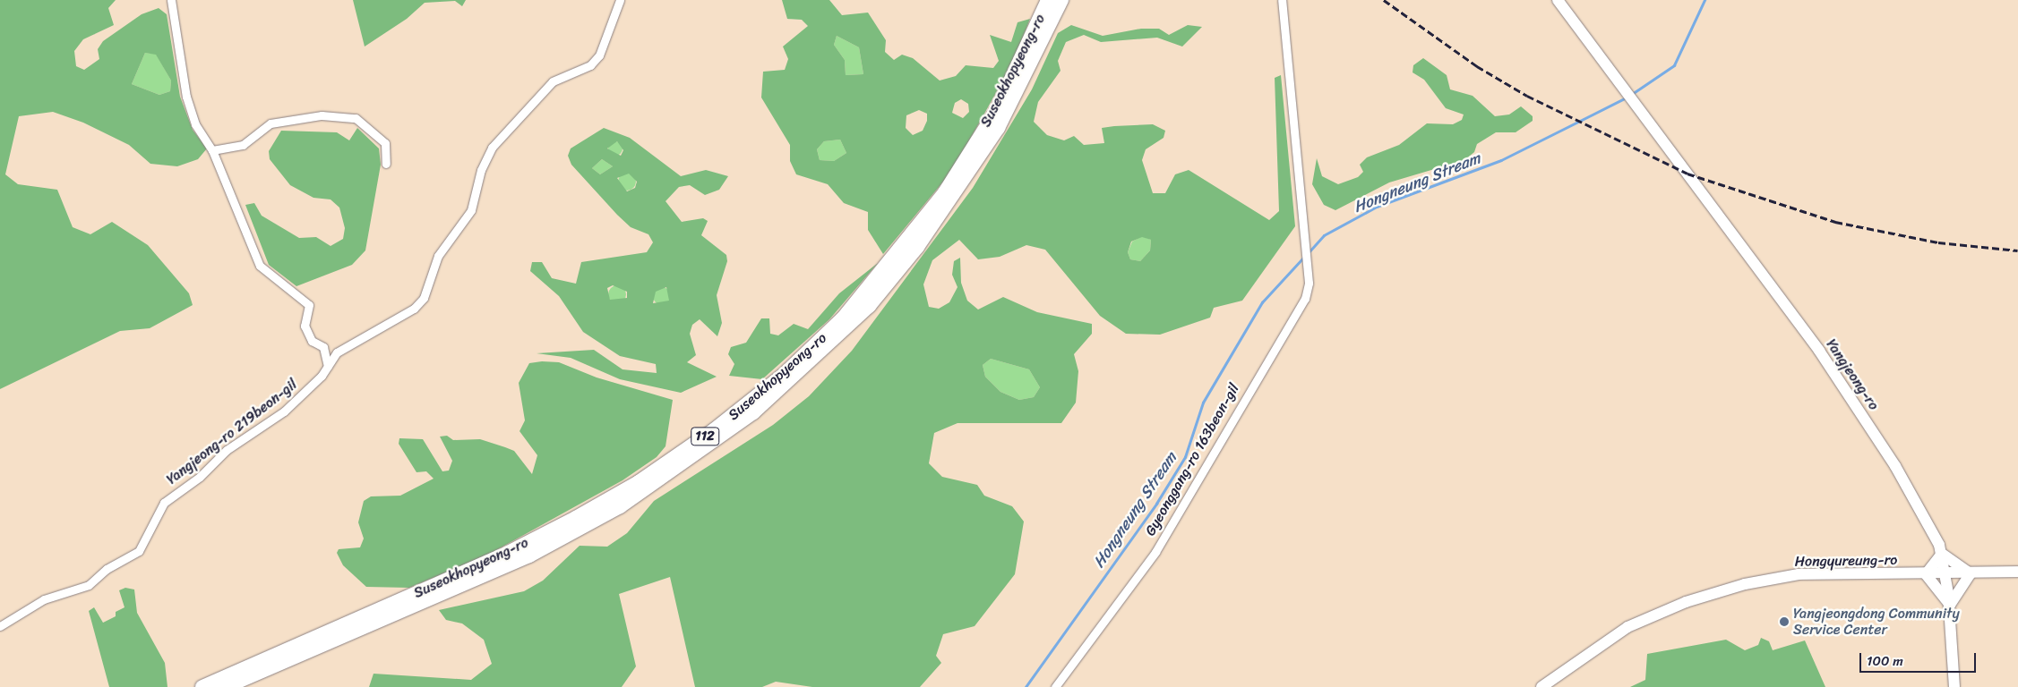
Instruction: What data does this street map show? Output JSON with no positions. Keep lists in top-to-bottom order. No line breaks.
{"streets":{"highway":["Suseokhopyeong-ro","112"],"main road":["Yangjeong-ro","Hongyureung-ro"],"street":["Yangjeong-ro 219beon-gil","Gyeonggang-ro 163beon-gil"]},"crossings":[["Yangjeong-ro","Hongyureung-ro"]],"water":["Hongneung Stream"],"places":["Yangjeongdong Community Service Center"],"scale_bar":"100 m"}
